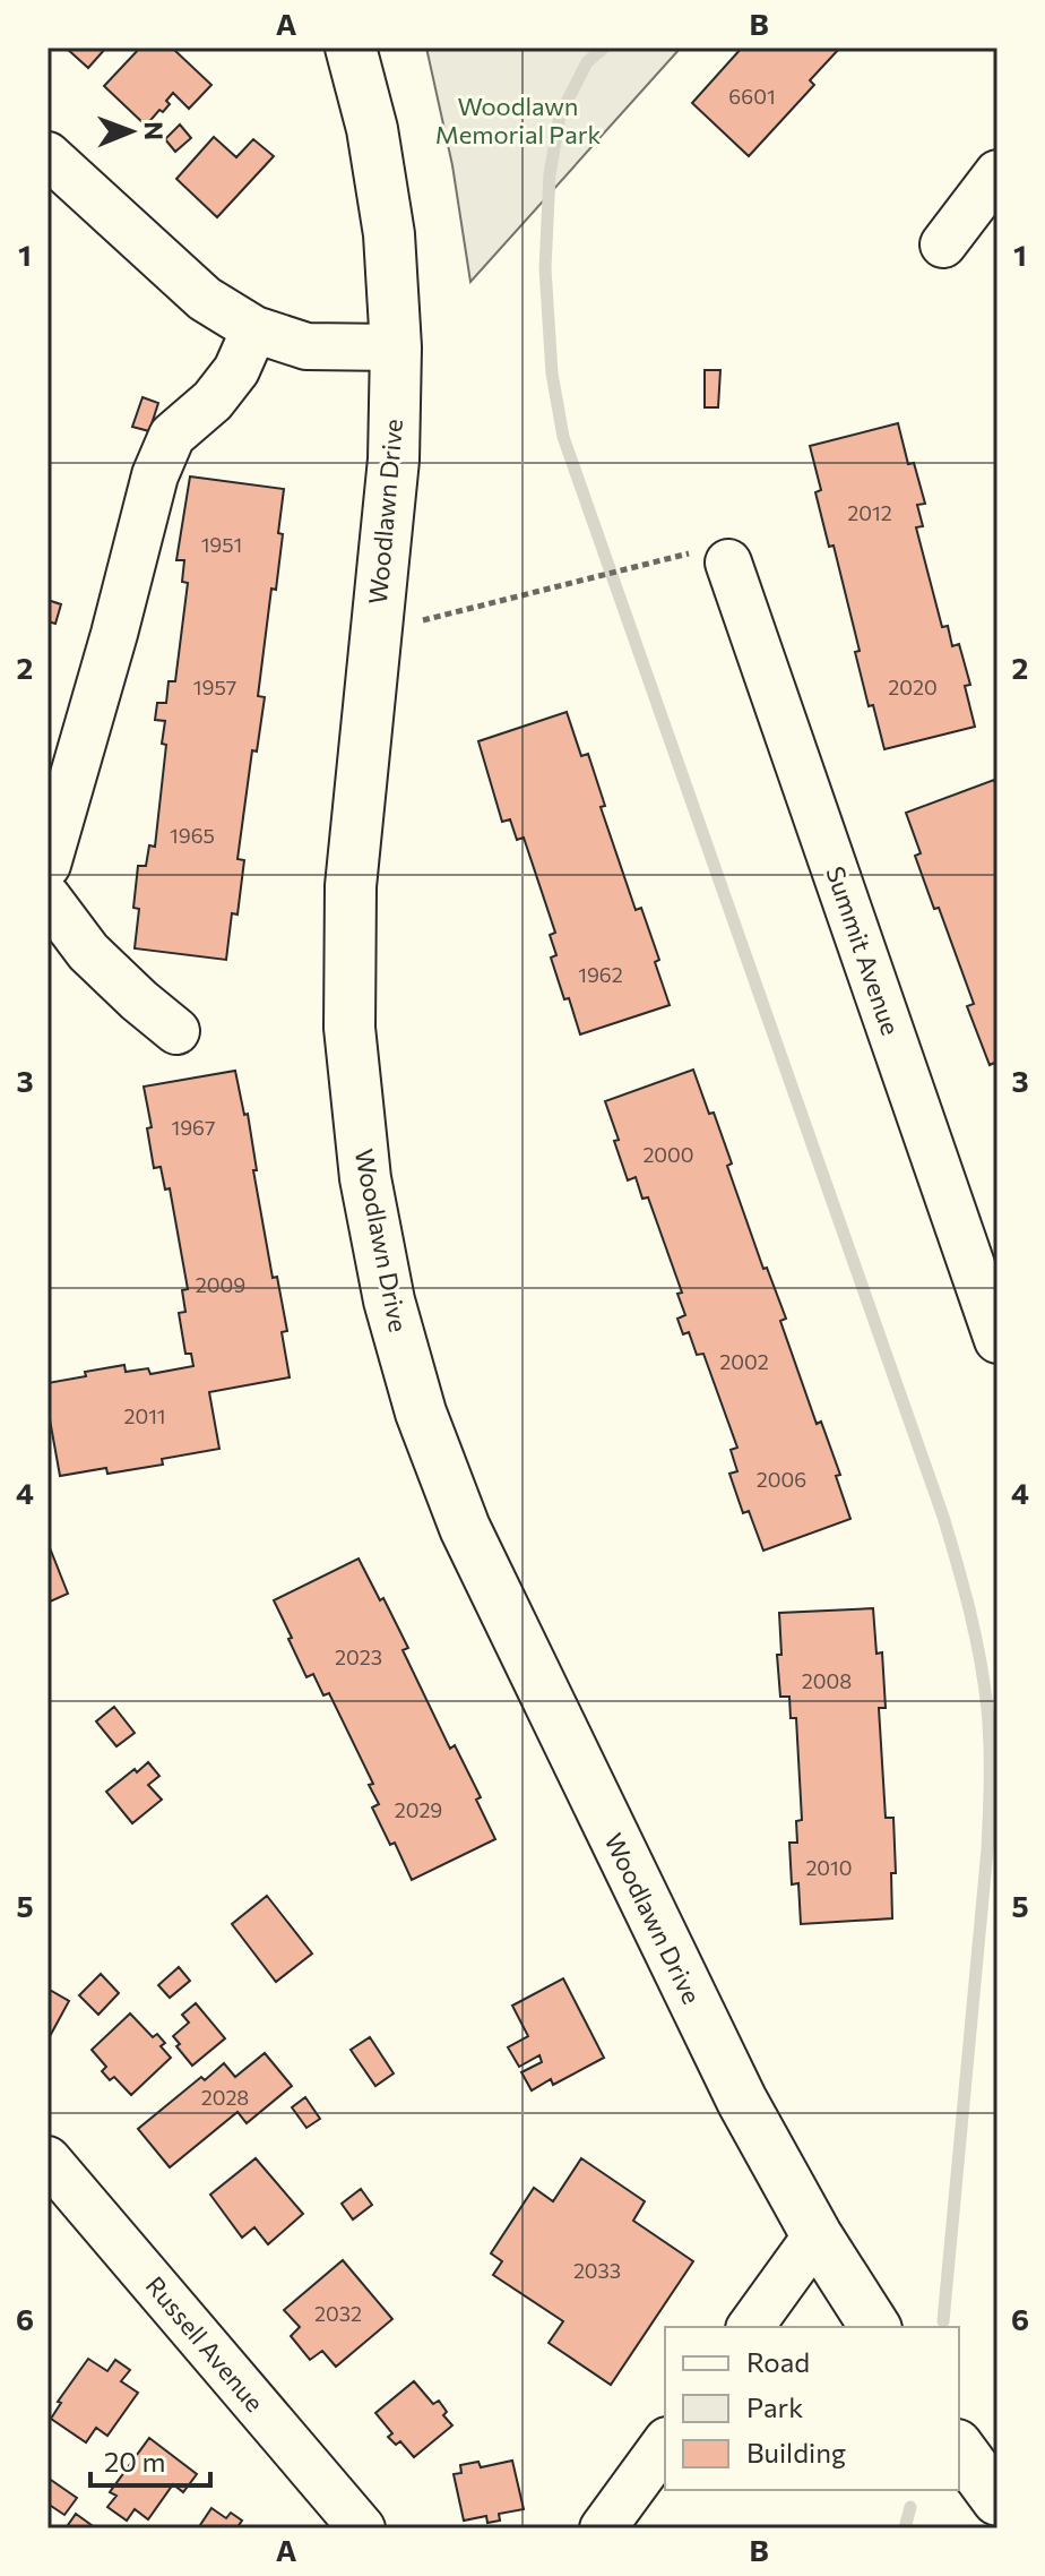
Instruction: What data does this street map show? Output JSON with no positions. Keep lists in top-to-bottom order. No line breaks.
{"streets":{"main road":["Woodlawn Drive"],"street":["Summit Avenue","Russell Avenue"]},"parks":["Woodlawn Memorial Park"],"house_numbers":["6601","2012","1951","1957","2020","1965","1962","1967","2000","2009","2002","2011","2006","2023","2008","2029","2010","2028","2033","2032"],"legend":["Road","Park","Building"],"scale_bar":"20 m","north":"right","grid":{"columns":["A","B"],"rows":["1","2","3","4","5","6"]}}
